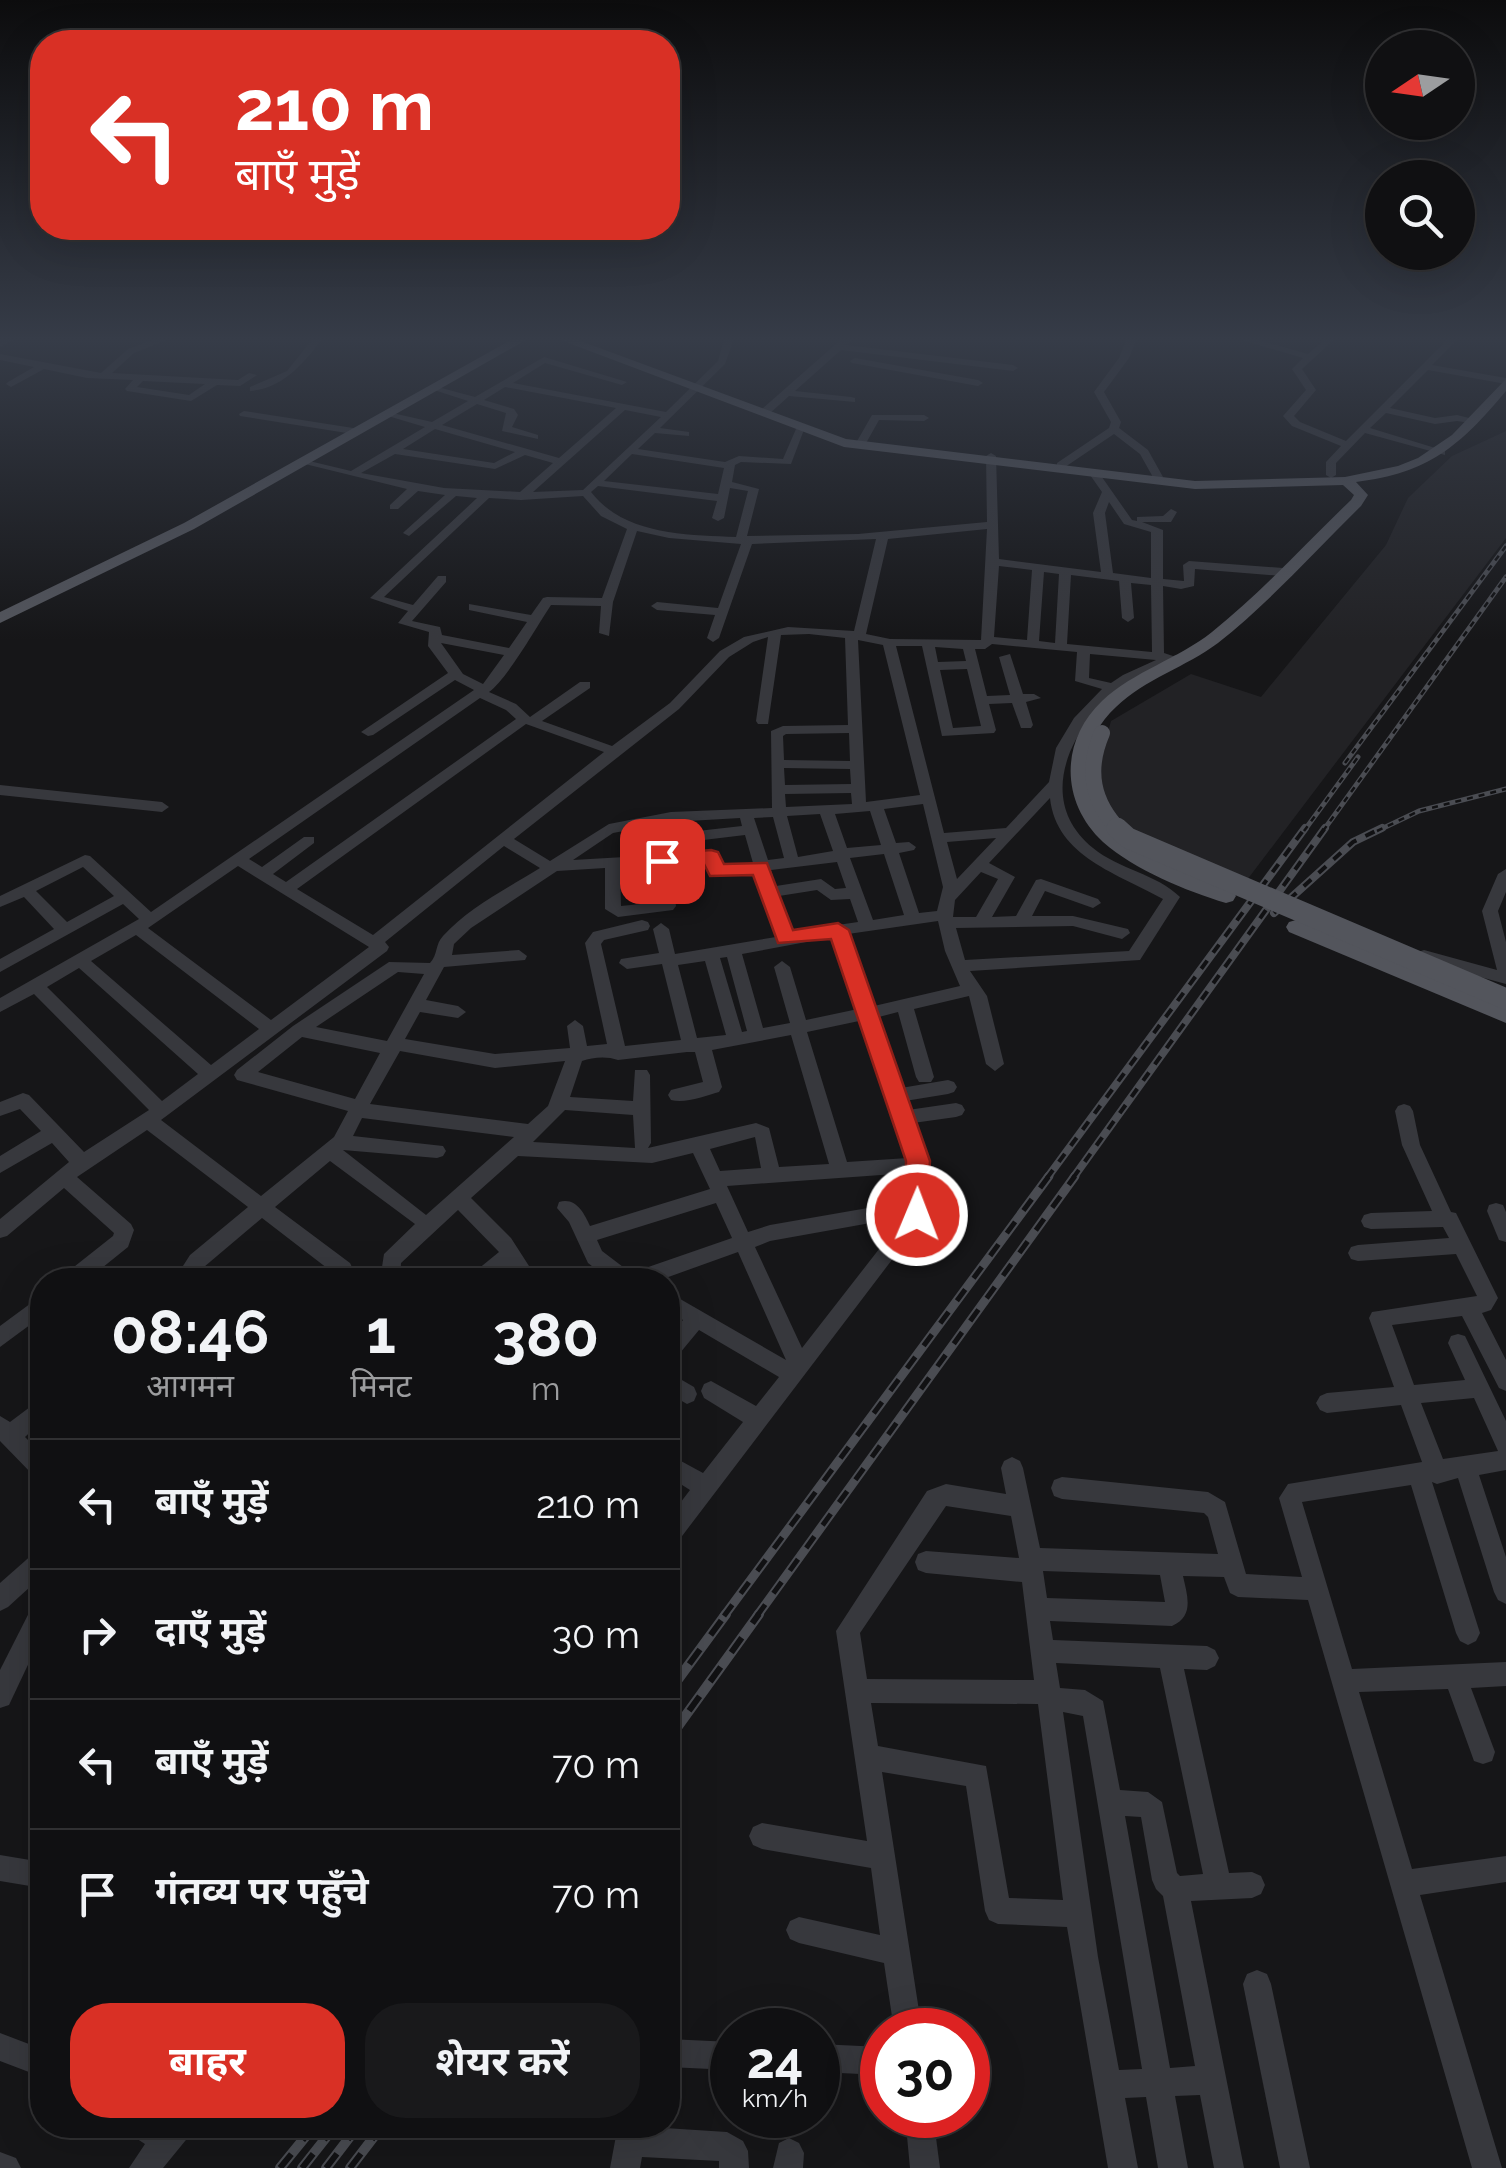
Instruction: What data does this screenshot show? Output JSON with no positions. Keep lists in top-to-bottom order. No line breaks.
{"north":"left","page":{"turn":["210 m","बाएँ मुड़ें"],"eta":["08:46","आगमन","1","मिनट","380","m"],"list":[{"name":"बाएँ मुड़ें","value":"210 m"},{"name":"दाएँ मुड़ें","value":"30 m"},{"name":"बाएँ मुड़ें","value":"70 m"},{"name":"गंतव्य पर पहुँचे","value":"70 m"}],"buttons":["बाहर","शेयर करें"],"speed":"24 km/h","limit":"30"}}
